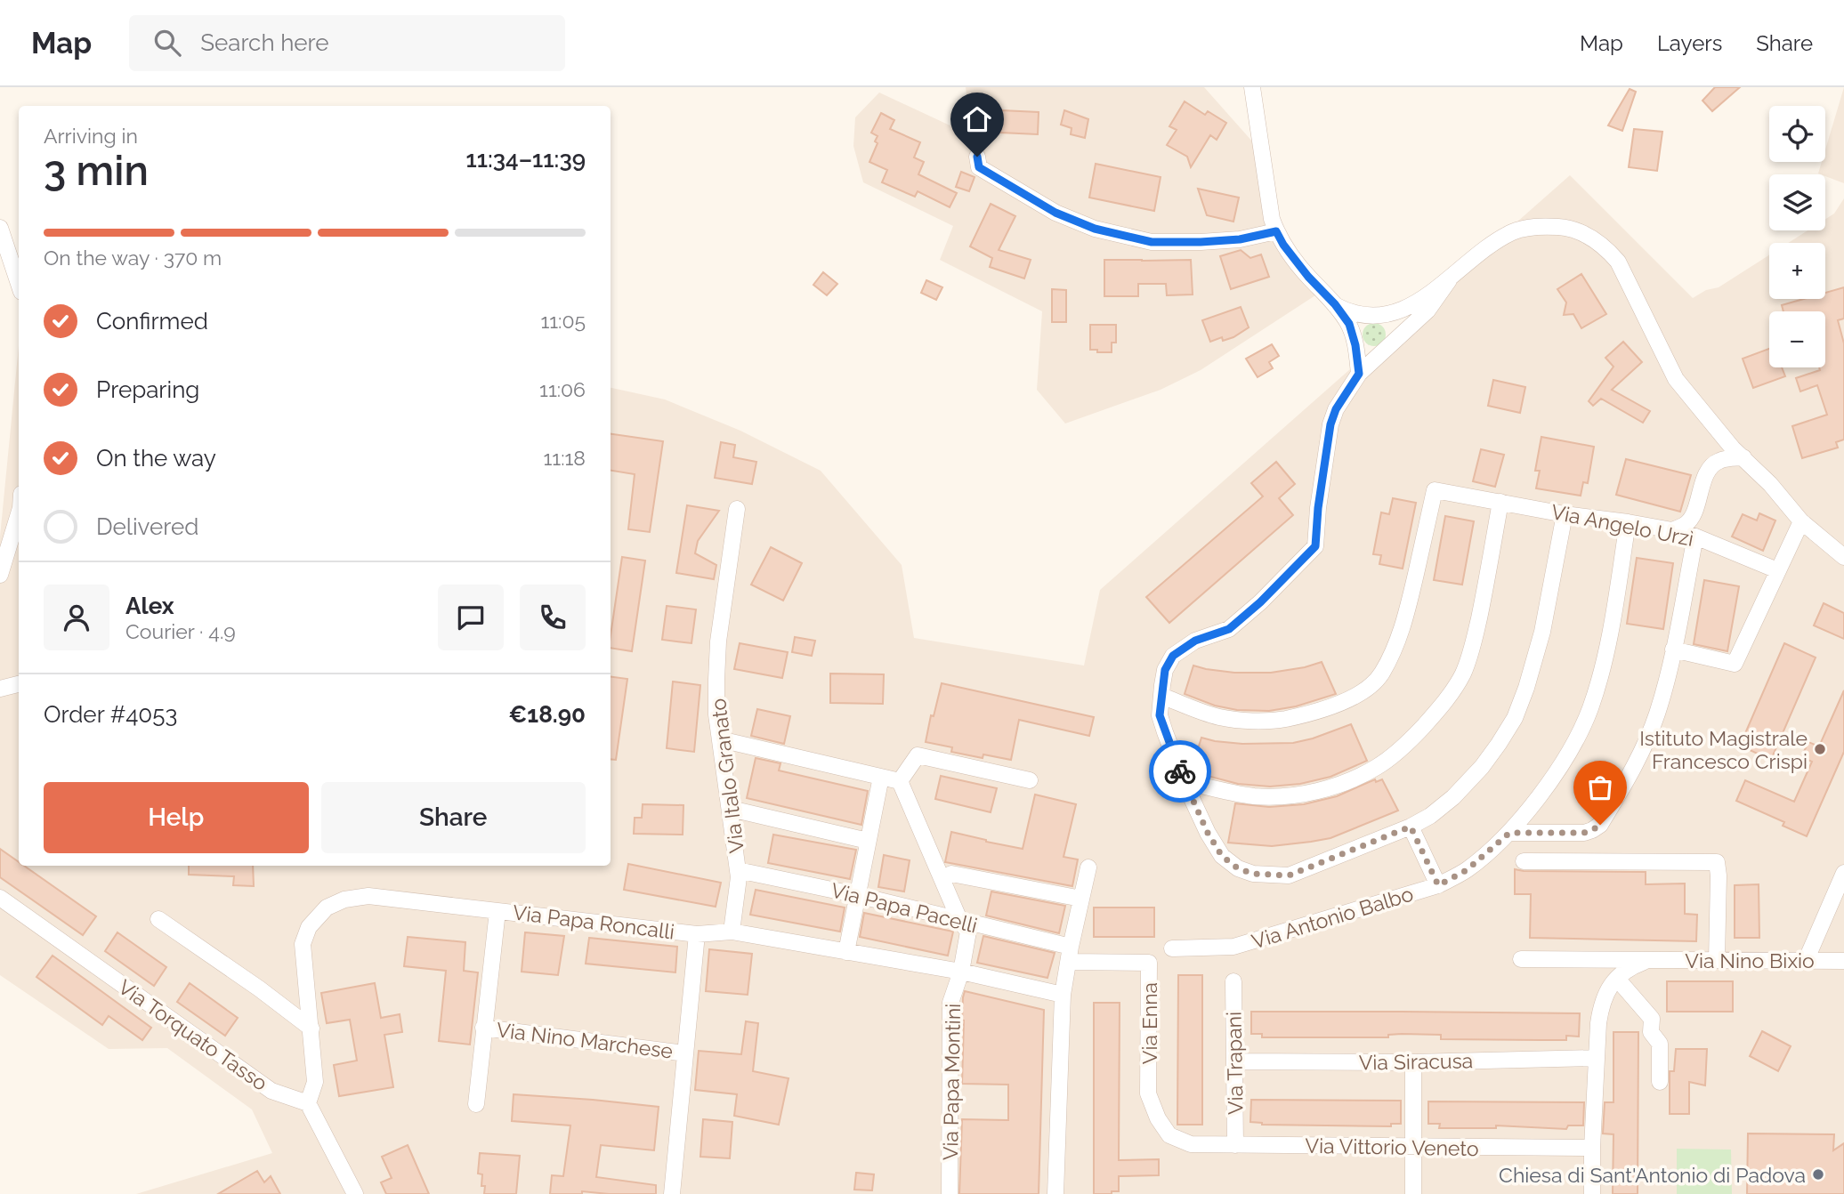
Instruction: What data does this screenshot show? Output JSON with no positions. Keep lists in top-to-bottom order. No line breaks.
{"streets":{"street":["Via Angelo Urzì","Via Italo Granato","Via Papa Pacelli","Via Antonio Balbo","Via Papa Roncalli","Via Nino Bixio","Via Enna","Via Torquato Tasso","Via Nino Marchese","Via Siracusa","Via Trapani","Via Papa Montini","Via Vittorio Veneto"]},"crossings":[["Via Angelo Urzì","Via Antonio Balbo"],["Via Italo Granato","Via Papa Pacelli"],["Via Italo Granato","Via Papa Roncalli"],["Via Papa Pacelli","Via Enna"],["Via Papa Pacelli","Via Papa Montini"],["Via Papa Roncalli","Via Torquato Tasso"],["Via Papa Roncalli","Via Papa Montini"],["Via Enna","Via Vittorio Veneto"],["Via Siracusa","Via Trapani"],["Via Trapani","Via Vittorio Veneto"]],"places":["Istituto Magistrale Francesco Crispi","Chiesa di Sant'Antonio di Padova"],"page":{"header":"Map","search":"Search here","nav":["Map","Layers","Share"],"map_buttons":["+","−"],"heading":["3 min","Arriving in","11:34–11:39"],"panel":["Alex","Courier · 4.9","Order #4053","€18.90"],"bar":"On the way · 370 m","list":[["Confirmed","11:05"],["Preparing","11:06"],["On the way","11:18"],"Delivered"],"buttons":["Help","Share"]}}
